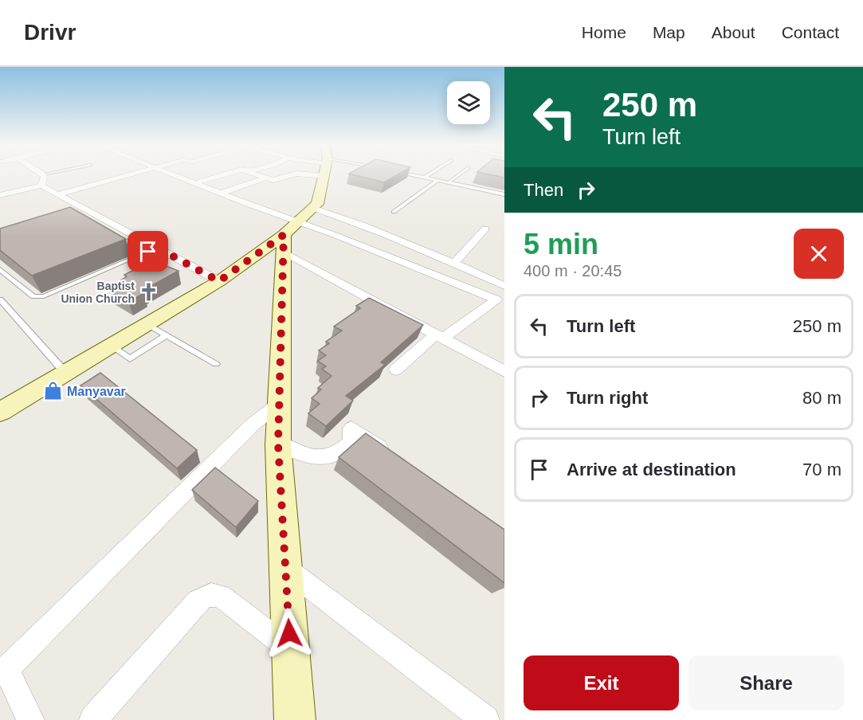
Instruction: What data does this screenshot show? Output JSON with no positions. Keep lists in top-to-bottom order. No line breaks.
{"places":{"church":["Baptist Union Church"],"shop":["Manyavar"]},"page":{"header":"Drivr","nav":["Home","Map","About","Contact"],"turn":["250 m","Turn left"],"then":"Then","heading":["5 min","400 m · 20:45"],"list":[{"name":"Turn left","value":"250 m"},{"name":"Turn right","value":"80 m"},{"name":"Arrive at destination","value":"70 m"}],"buttons":["Exit","Share"]}}
